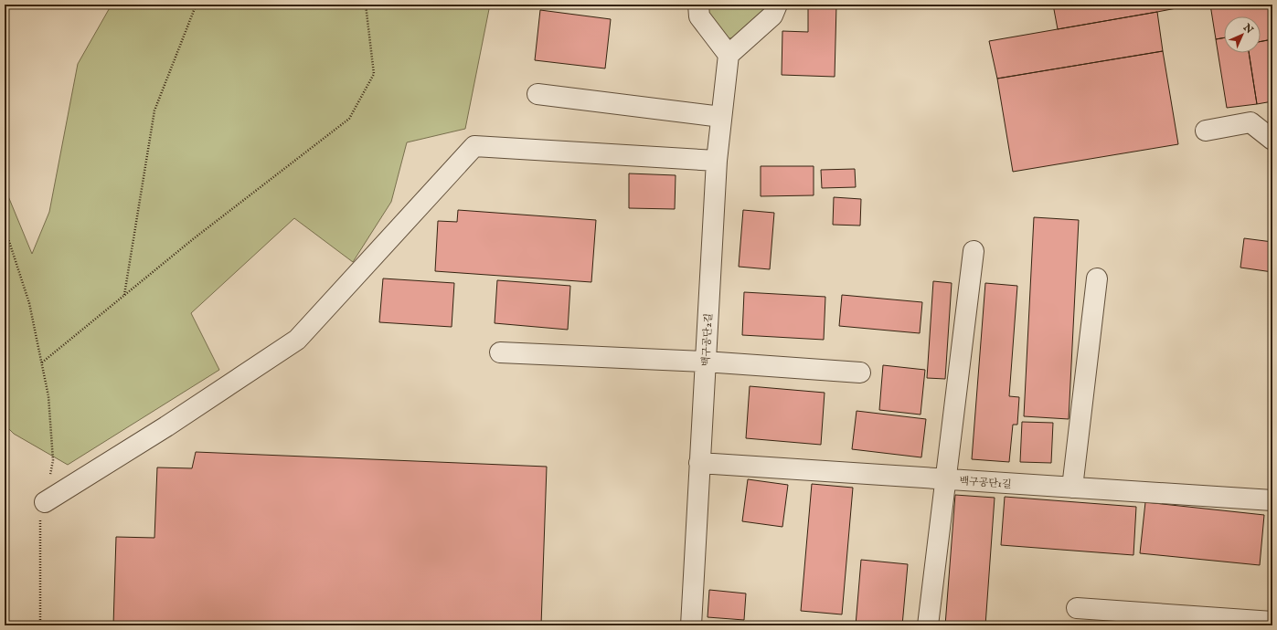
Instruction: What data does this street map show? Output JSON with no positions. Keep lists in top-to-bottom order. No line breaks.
{"streets":{"street":["백구공단2길","백구공단1길"]},"crossings":[["백구공단2길","백구공단1길"]],"north":"top right"}
